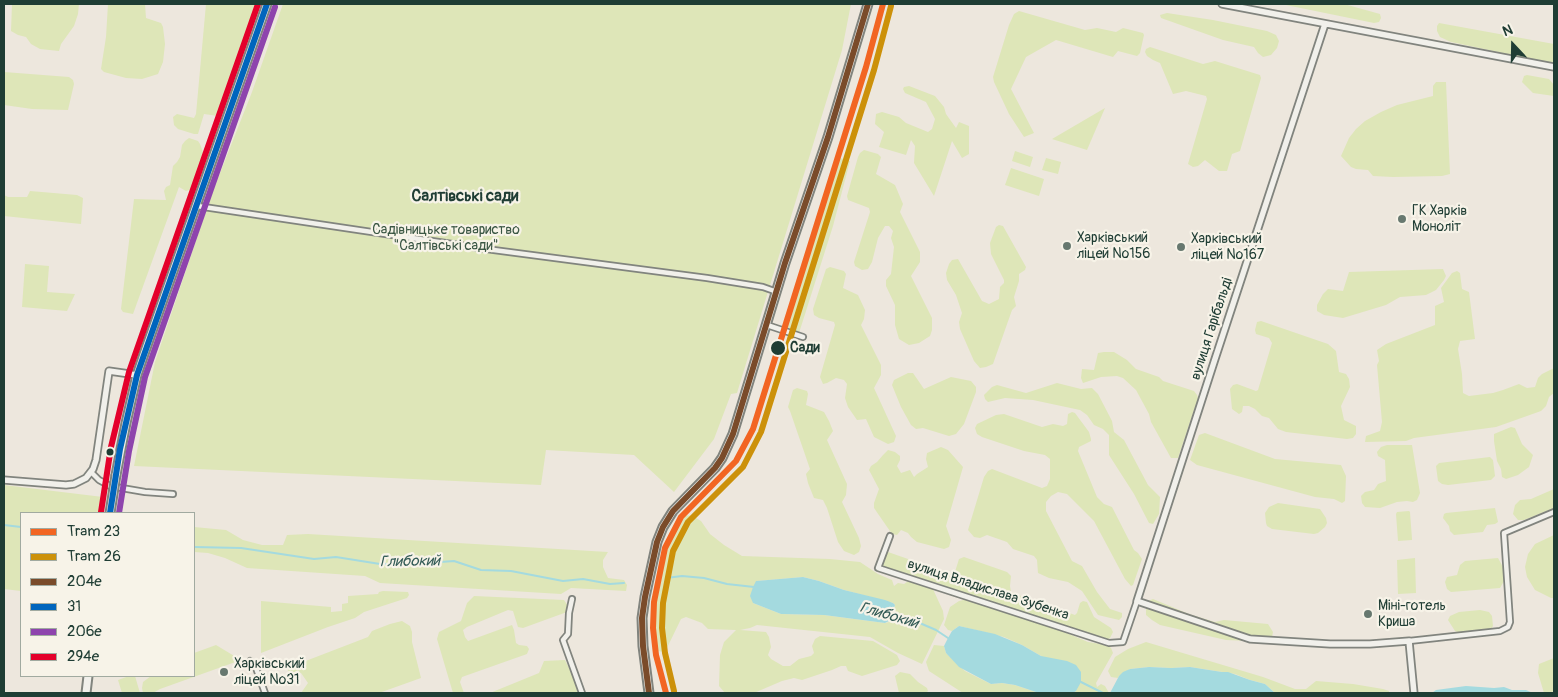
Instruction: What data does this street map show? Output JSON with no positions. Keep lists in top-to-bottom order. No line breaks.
{"streets":{"street":["вулиця Гарібальді","вулиця Владислава Зубенка"]},"crossings":[["вулиця Гарібальді","вулиця Владислава Зубенка"]],"districts":["Салтівські сади"],"water":["Глибокий"],"parks":["Садівницьке товариство \"Салтівські сади\""],"places":["ГК Харків Моноліт","Харківський ліцей №156","Харківський ліцей №167","Сади","Міні-готель Криша","Харківський ліцей №31"],"lines":["tram line 23","transit line 204е","transit line 31","transit line 294е","tram line 26","transit line 206е"],"legend":["Tram 23","Tram 26","204е","31","206е","294е"],"north":"top"}
